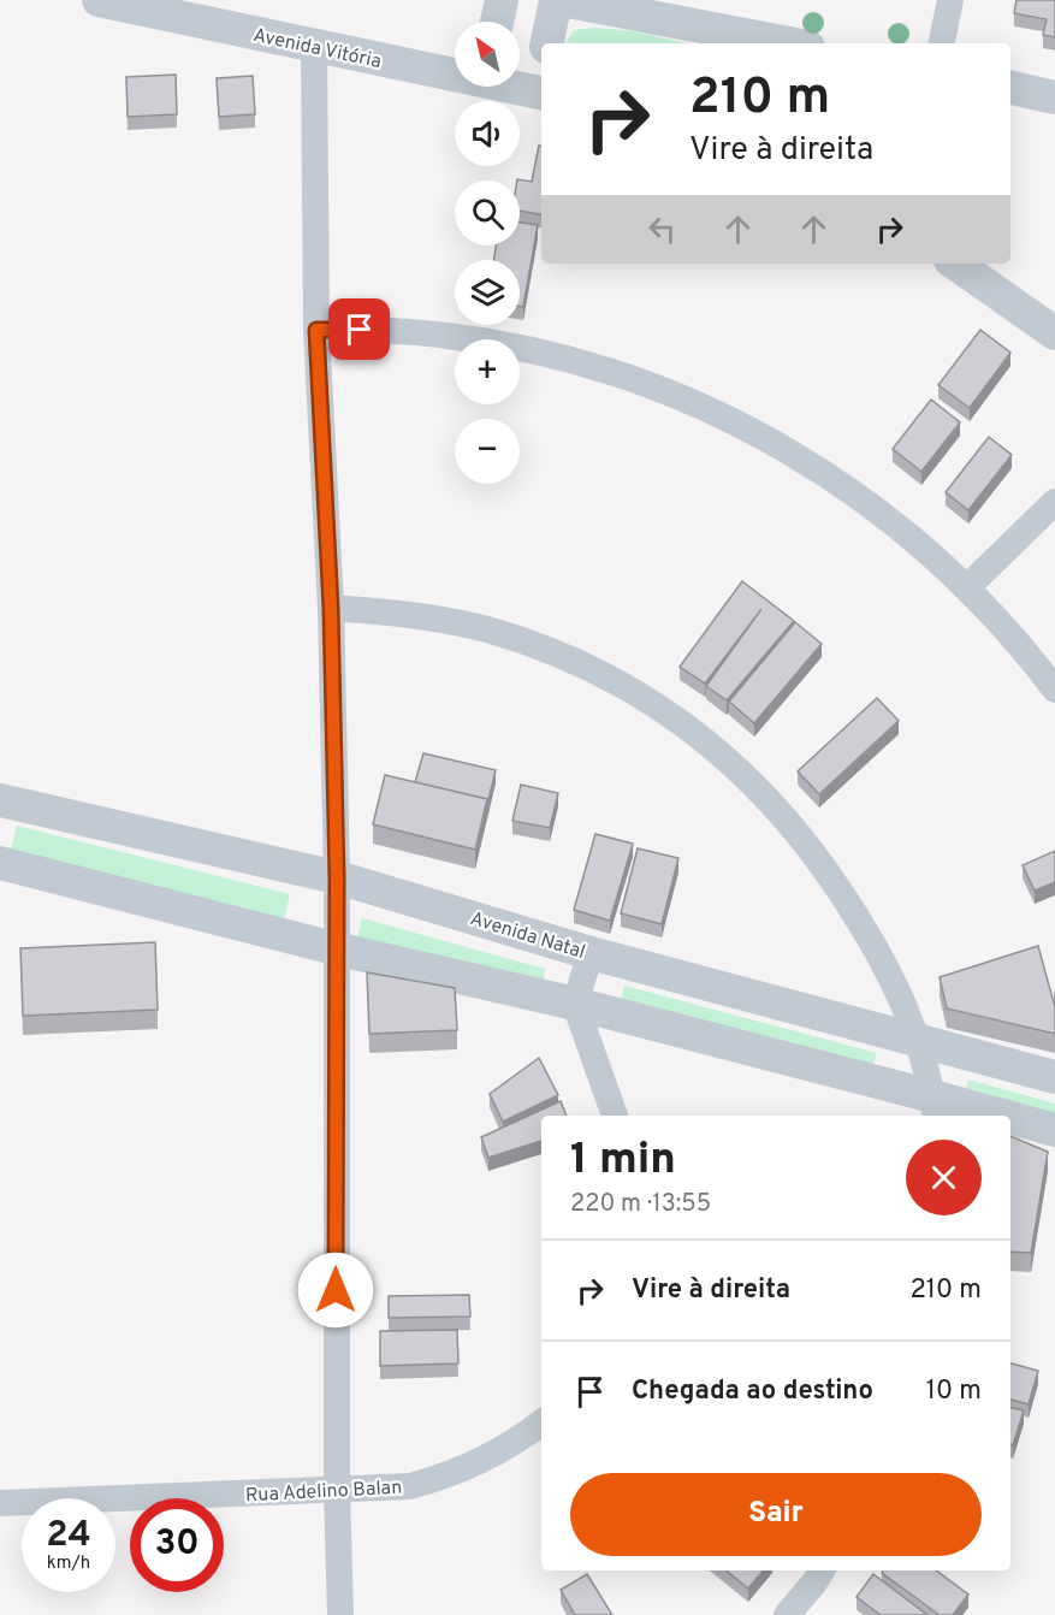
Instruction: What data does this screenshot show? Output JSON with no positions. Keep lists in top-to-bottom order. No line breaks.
{"streets":{"street":["Avenida Vitória","Avenida Natal","Rua Adelino Balan"]},"north":"top left","page":{"map_buttons":["+","−"],"turn":["210 m","Vire à direita"],"heading":["1 min","220 m · 13:55"],"list":[{"name":"Vire à direita","value":"210 m"},{"name":"Chegada ao destino","value":"10 m"}],"buttons":"Sair","speed":"24 km/h","limit":"30"}}
